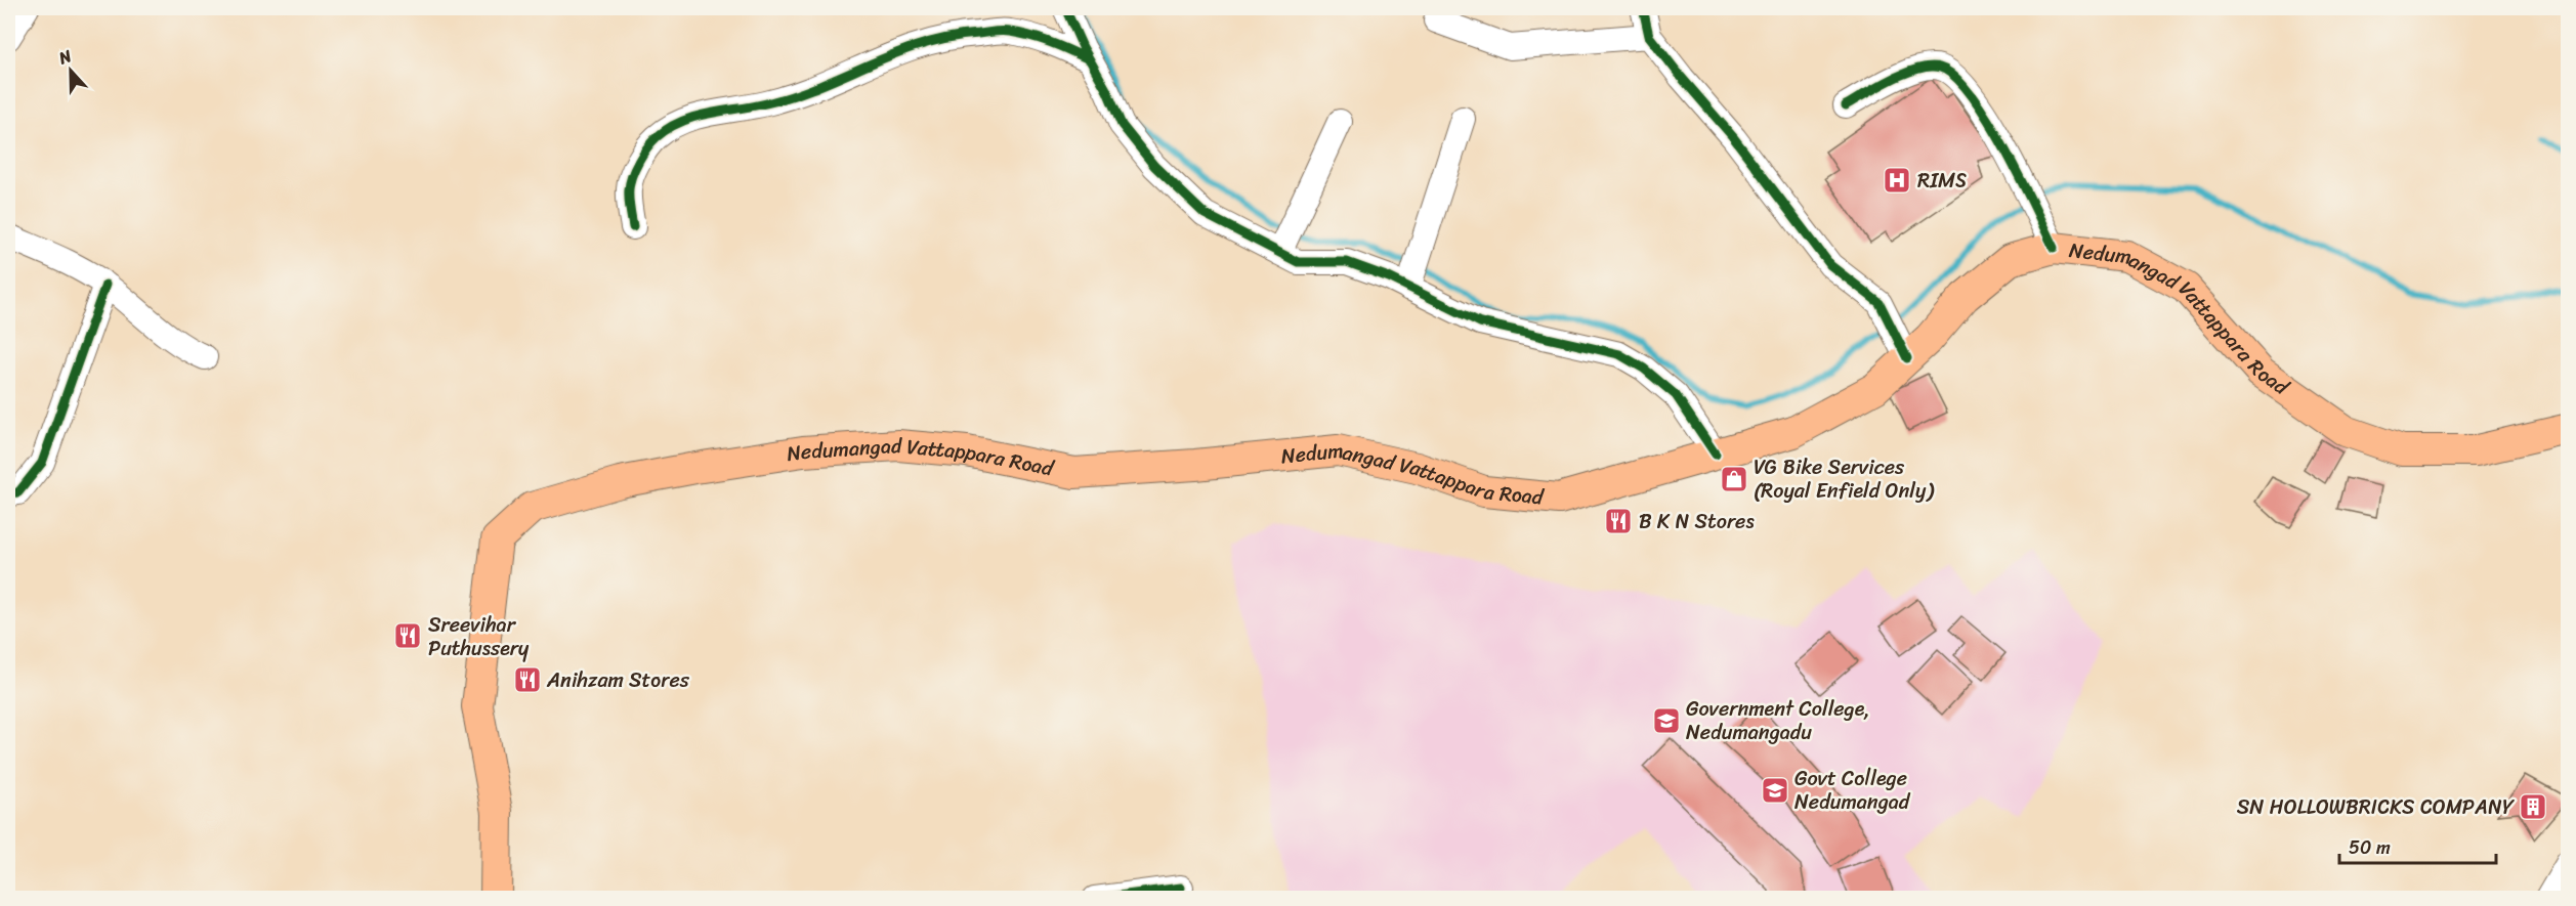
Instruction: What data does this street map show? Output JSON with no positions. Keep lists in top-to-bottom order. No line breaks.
{"streets":{"main road":["Nedumangad Vattappara Road"]},"places":{"hospital":["RIMS"],"shop":["VG Bike Services (Royal Enfield Only)"],"restaurant":["B K N Stores","Sreevihar Puthussery","Anihzam Stores"],"school or university":["Government College, Nedumangadu","Govt College Nedumangad"],"building":["SN HOLLOWBRICKS COMPANY"]},"scale_bar":"50 m","north":"top"}
